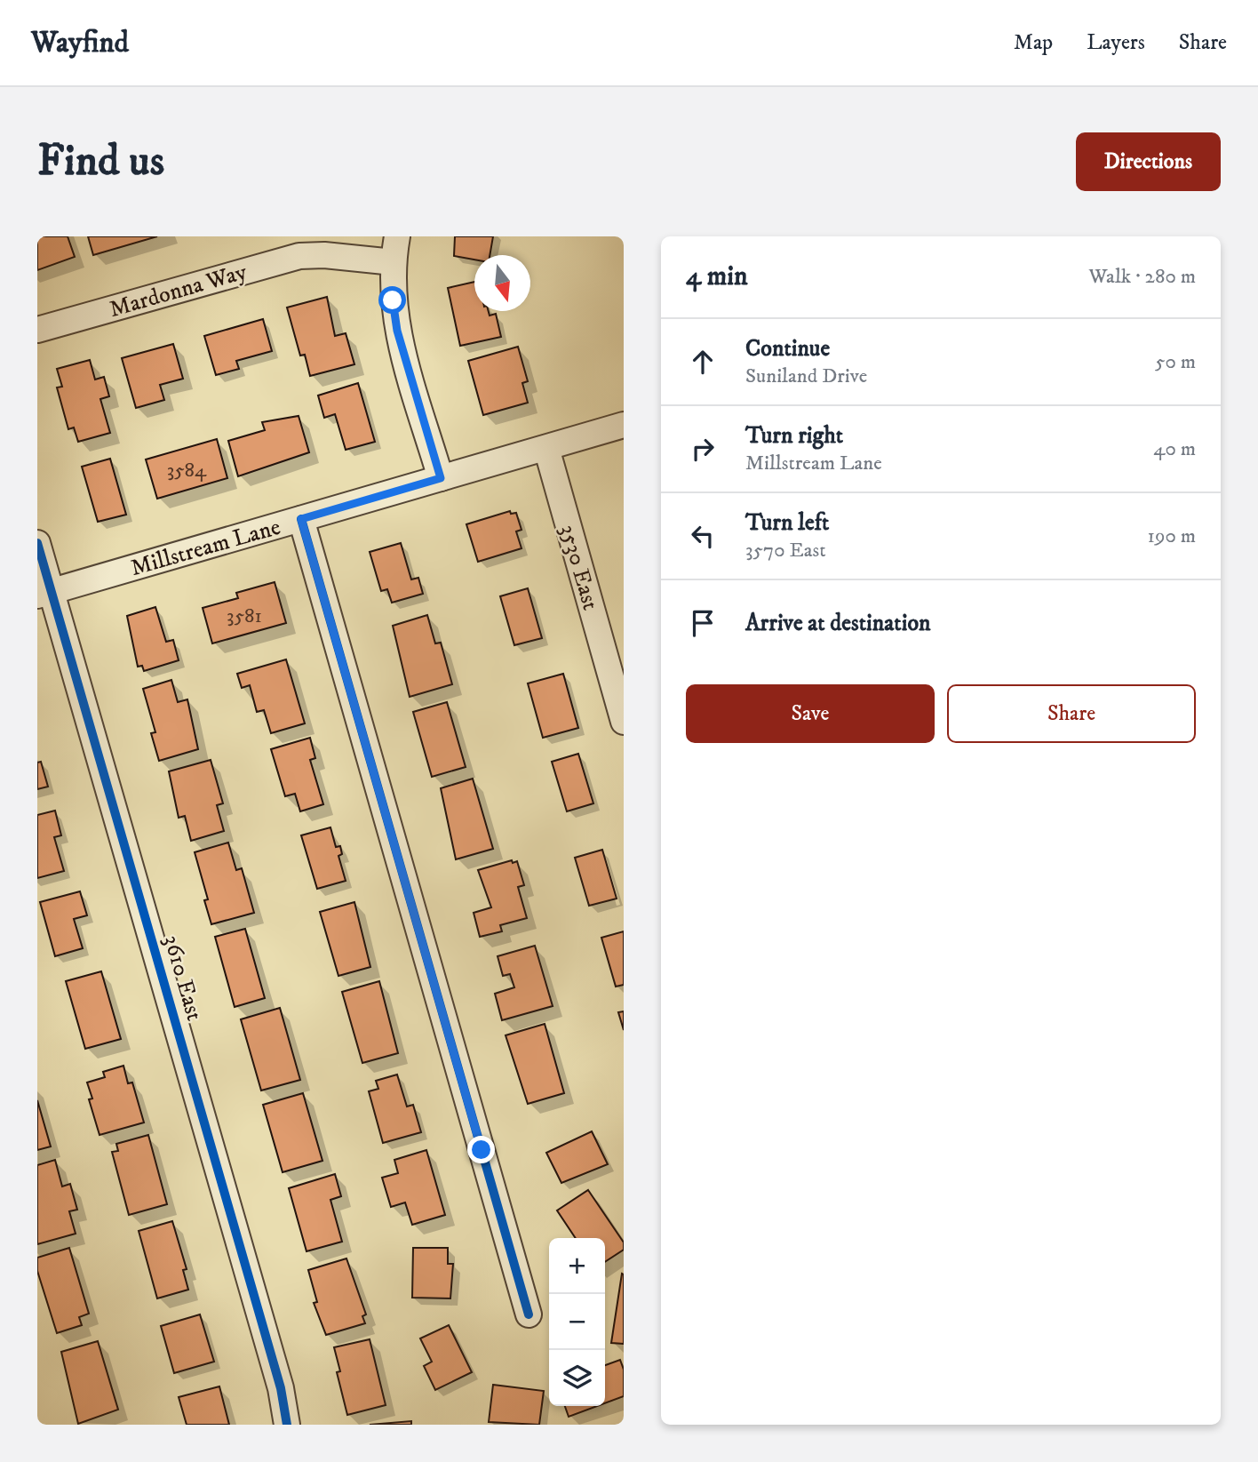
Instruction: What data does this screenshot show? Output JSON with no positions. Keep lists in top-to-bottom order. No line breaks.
{"streets":{"street":["Mardonna Way","Millstream Lane","3530 East","3610 East"]},"crossings":[["Millstream Lane","3530 East"],["Millstream Lane","3610 East"]],"house_numbers":["3584","3581"],"north":"bottom","page":{"header":"Wayfind","nav":["Map","Layers","Share"],"buttons":["Directions",["Save","Share"]],"title":"Find us","heading":["4 min","Walk · 280 m"],"list":[["Continue","Suniland Drive","50 m"],["Turn right","Millstream Lane","40 m"],["Turn left","3570 East","190 m"],"Arrive at destination"],"map_buttons":["+","−"]}}
